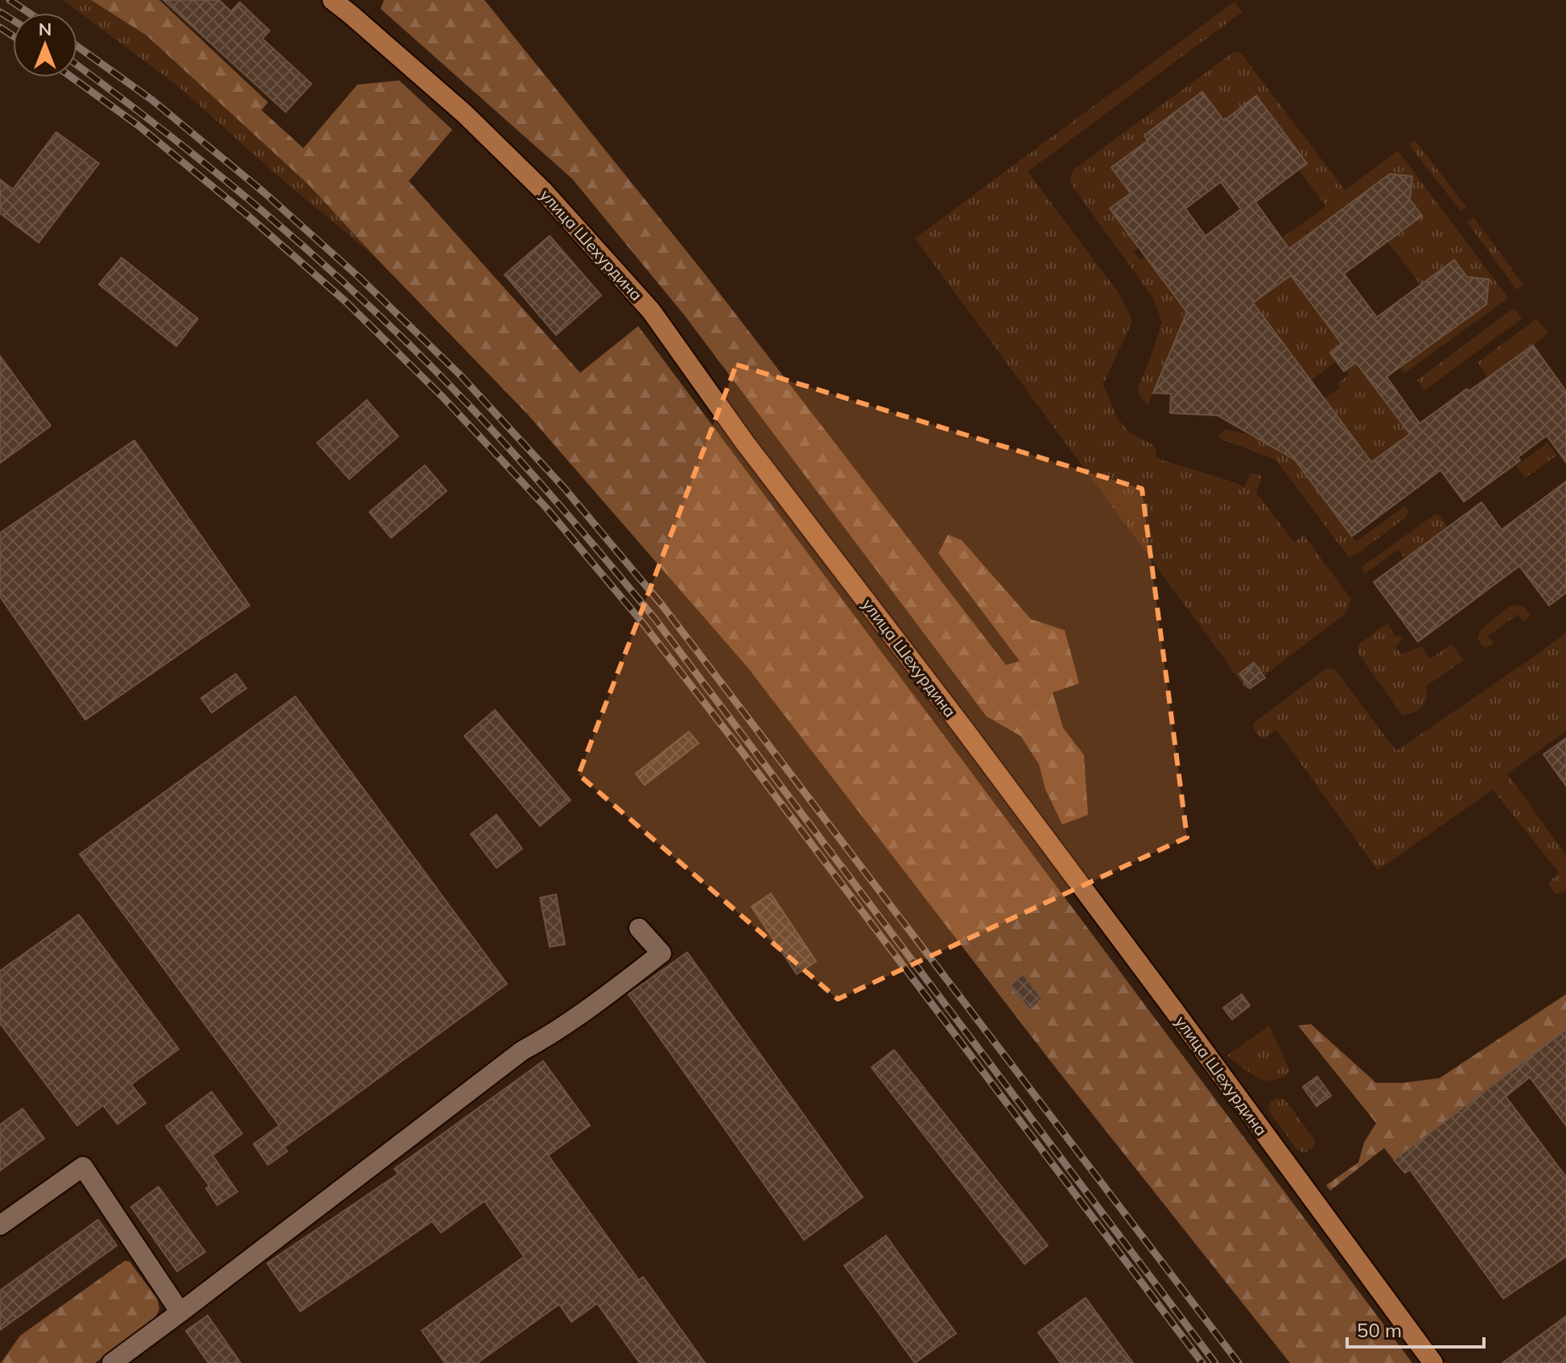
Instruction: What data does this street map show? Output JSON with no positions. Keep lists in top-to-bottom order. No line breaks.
{"streets":{"main road":["улица Шехурдина"]},"scale_bar":"50 m","north":"top"}
